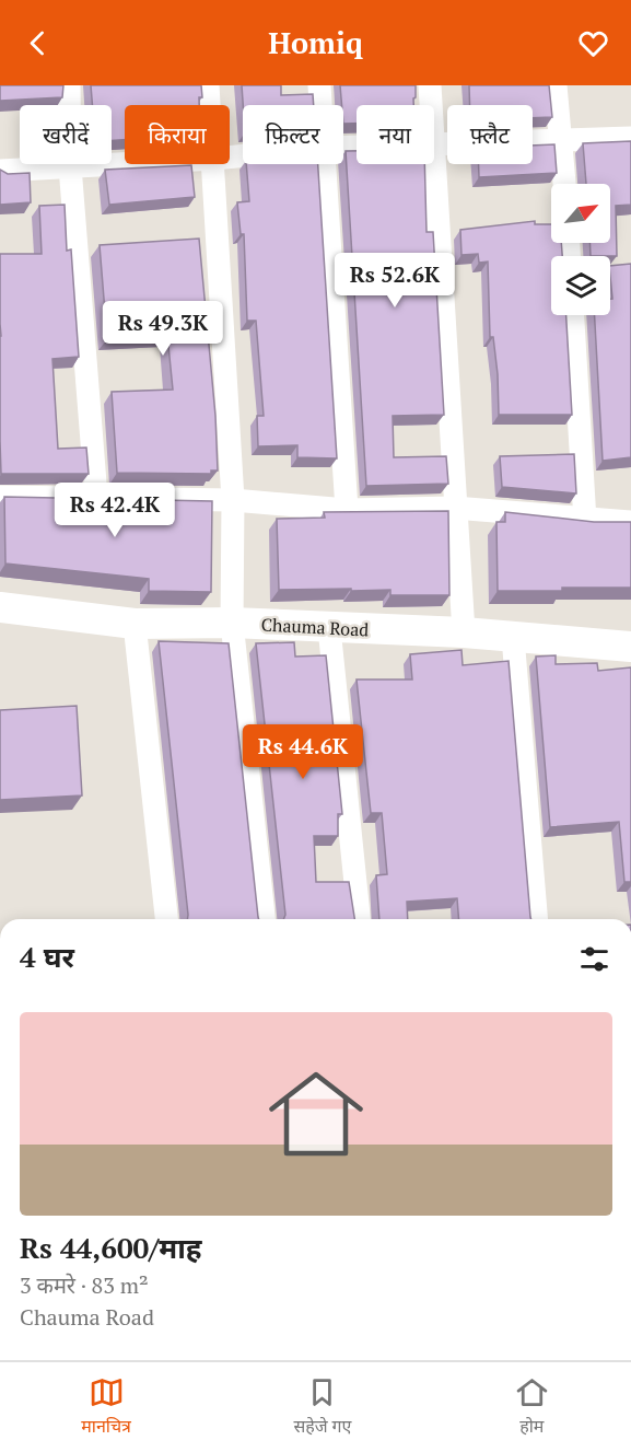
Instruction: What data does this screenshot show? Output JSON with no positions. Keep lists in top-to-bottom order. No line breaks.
{"streets":{"street":["Chauma Road"]},"north":"top right","page":{"header":"Homiq","chip":["खरीदें","किराया","फ़िल्टर","नया","फ़्लैट"],"price":["Rs 52.6K","Rs 49.3K","Rs 42.4K","Rs 44.6K"],"heading":"4 घर","list":[{"name":"Rs 44,600/माह","note":"3 कमरे · 83 m² · Chauma Road"}],"tabs":["मानचित्र","सहेजे गए","होम"]}}
